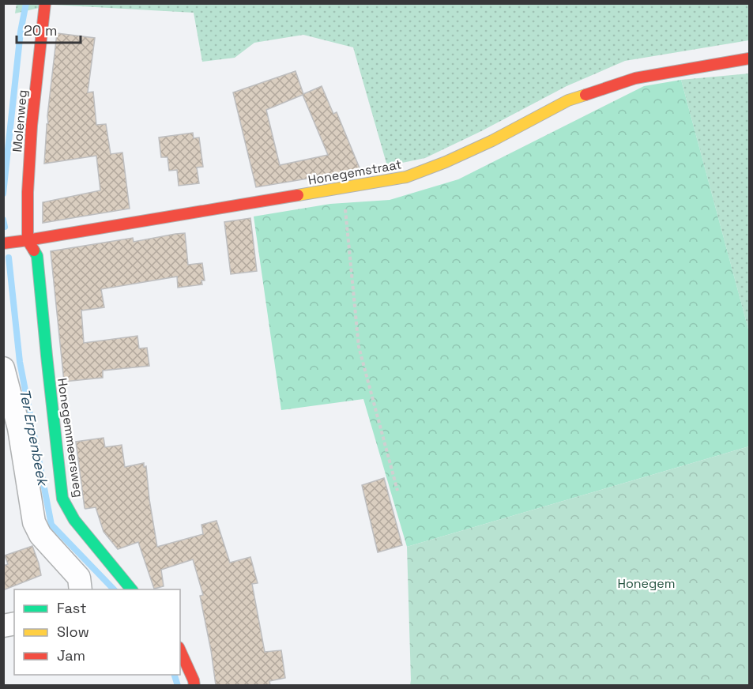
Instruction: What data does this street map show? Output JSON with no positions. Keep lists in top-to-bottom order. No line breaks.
{"streets":{"street":["Molenweg","Honegemstraat","Honegemmeersweg"]},"crossings":[["Molenweg","Honegemstraat"],["Molenweg","Honegemmeersweg"],["Honegemstraat","Honegemmeersweg"]],"water":["Ter Erpenbeek"],"parks":["Honegem"],"legend":["Fast","Slow","Jam"],"scale_bar":"20 m"}
